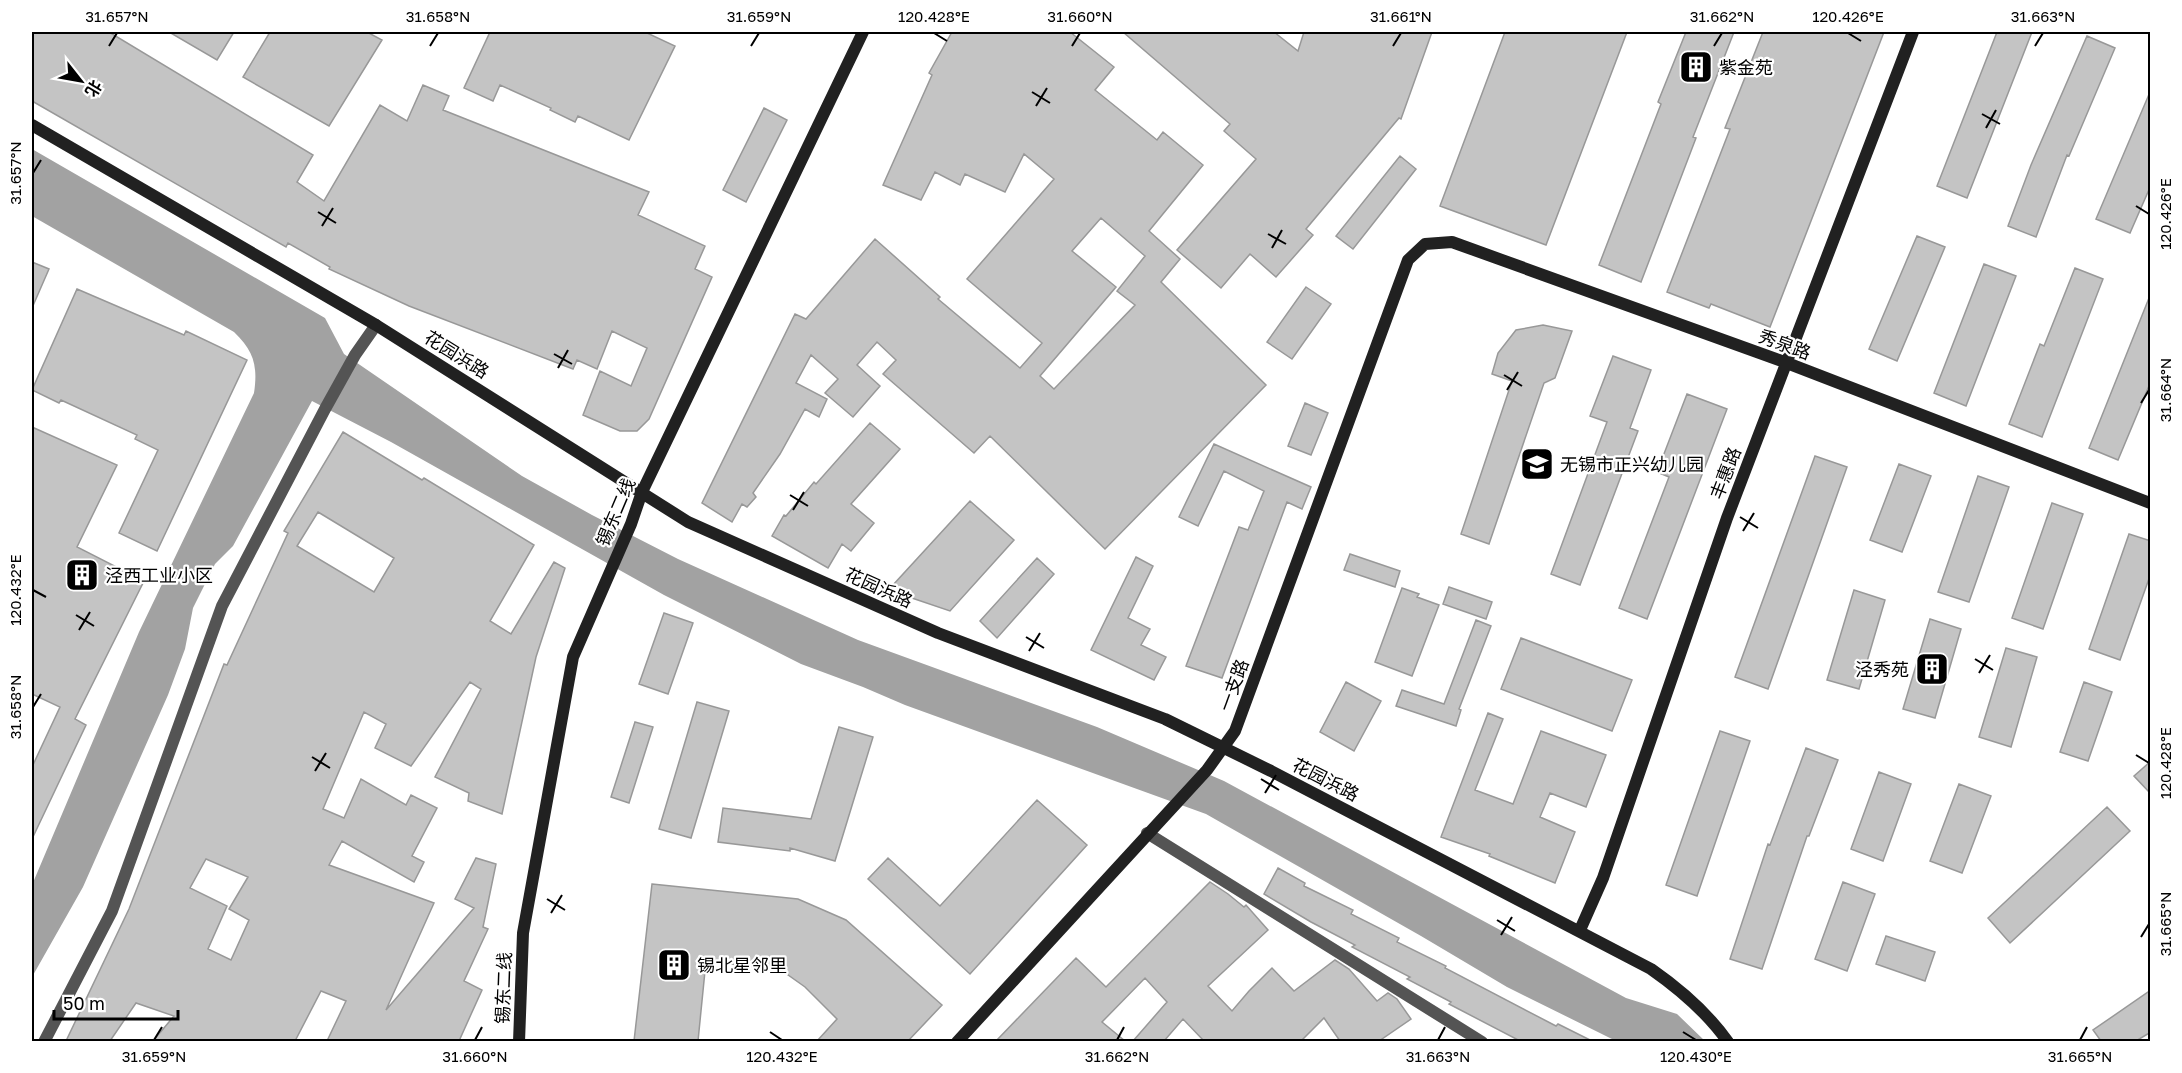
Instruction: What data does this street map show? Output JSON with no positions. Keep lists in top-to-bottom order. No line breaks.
{"streets":{"street":["秀泉路","花园浜路","丰惠路","锡东二线","一支路"]},"crossings":[["秀泉路","丰惠路"],["秀泉路","一支路"],["花园浜路","丰惠路"],["花园浜路","锡东二线"],["花园浜路","一支路"]],"places":{"building":["紫金苑","泾西工业小区","泾秀苑","锡北星邻里"],"school or university":["无锡市正兴幼儿园"]},"scale_bar":"50 m","north":"bottom right","coordinates":["31.657°N","31.658°N","31.659°N","120.428°E","31.660°N","31.661°N","31.662°N","120.426°E","31.663°N","31.664°N","120.432°E","31.665°N","120.430°E"]}
